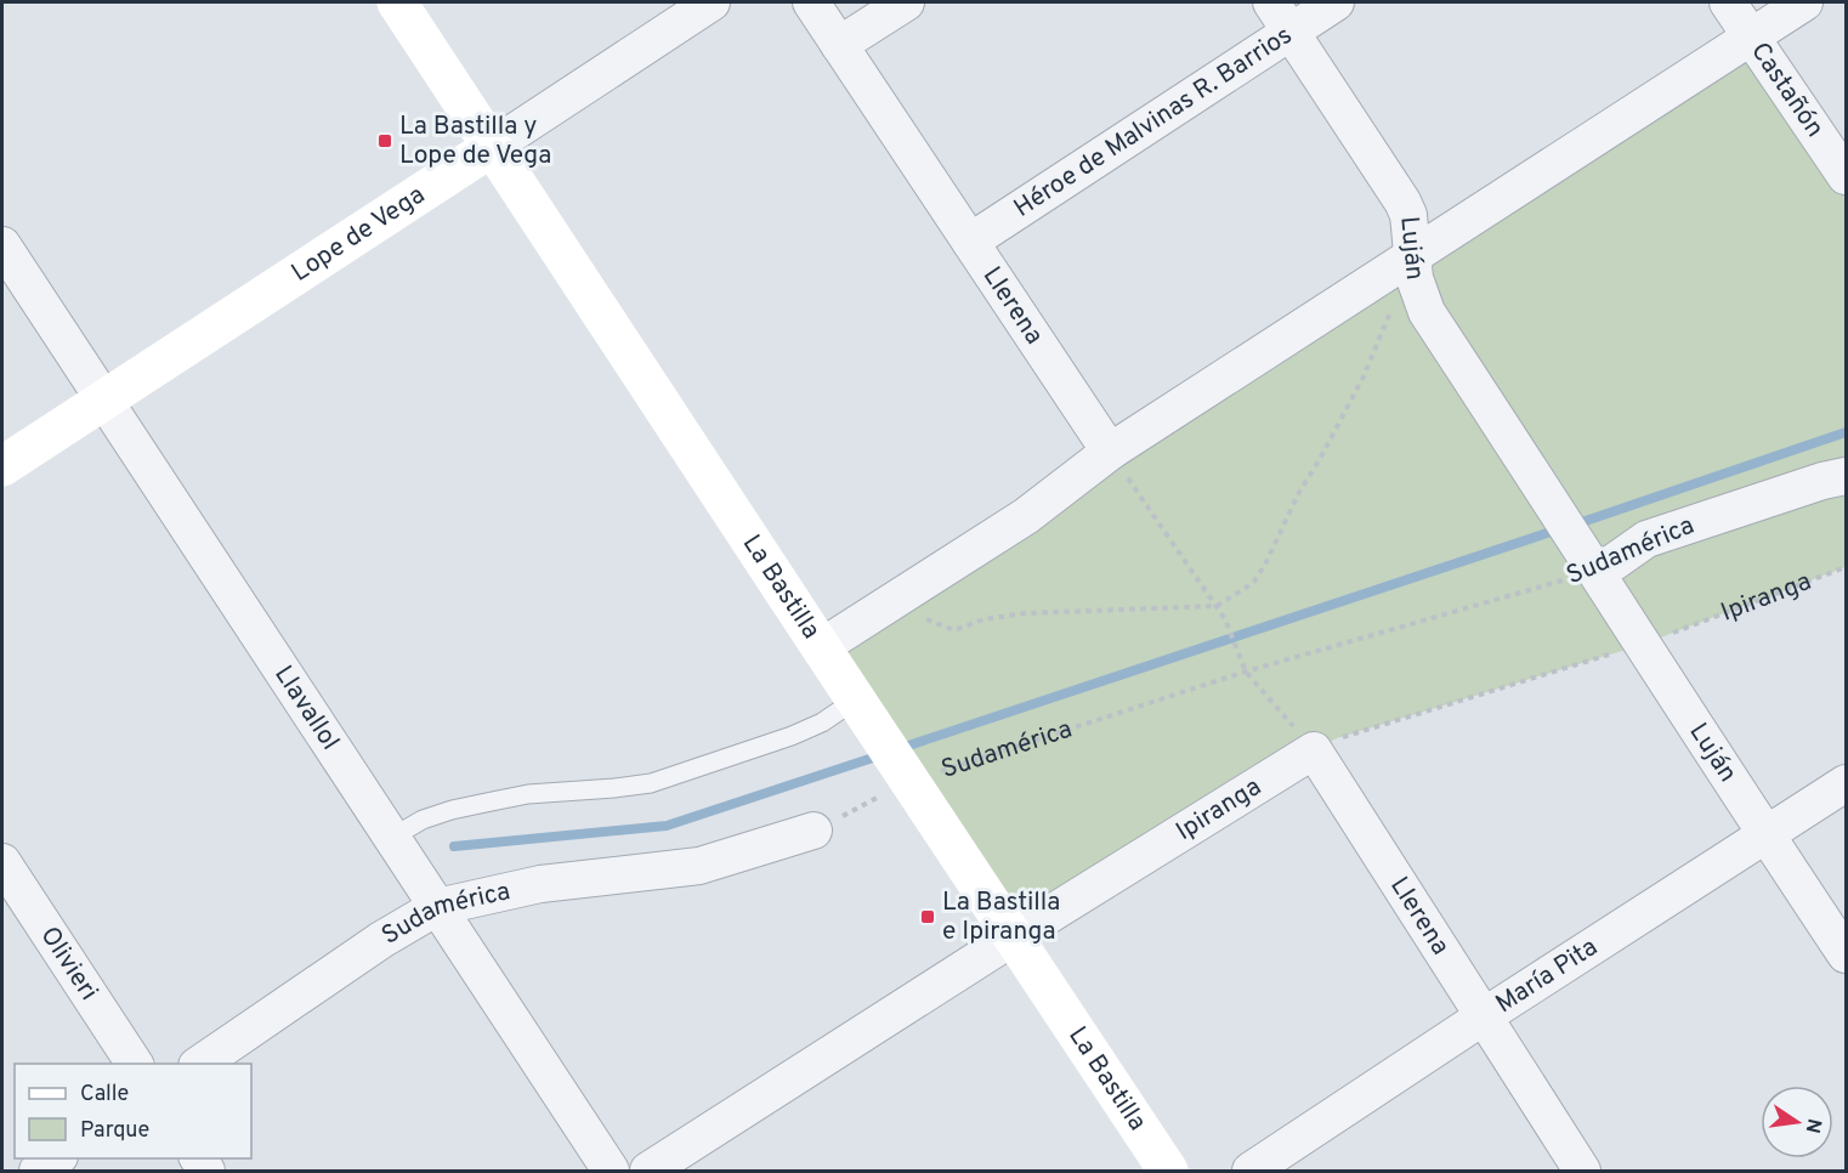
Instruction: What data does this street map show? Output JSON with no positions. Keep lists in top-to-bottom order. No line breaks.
{"streets":{"street":["Castañón","Héroe de Malvinas R. Barrios","Lope de Vega","Luján","Llerena","Sudamérica","La Bastilla","Ipiranga","Llavallol","Olivieri","María Pita"]},"crossings":[["Héroe de Malvinas R. Barrios","Luján"],["Héroe de Malvinas R. Barrios","Llerena"],["Lope de Vega","La Bastilla"],["Lope de Vega","Llavallol"],["Luján","Sudamérica"],["Luján","Ipiranga"],["Luján","María Pita"],["Llerena","Ipiranga"],["Llerena","María Pita"],["Sudamérica","La Bastilla"],["Sudamérica","Llavallol"],["La Bastilla","Ipiranga"]],"places":{"transit":["La Bastilla y Lope de Vega","La Bastilla e Ipiranga"]},"legend":["Calle","Parque"],"north":"right"}
